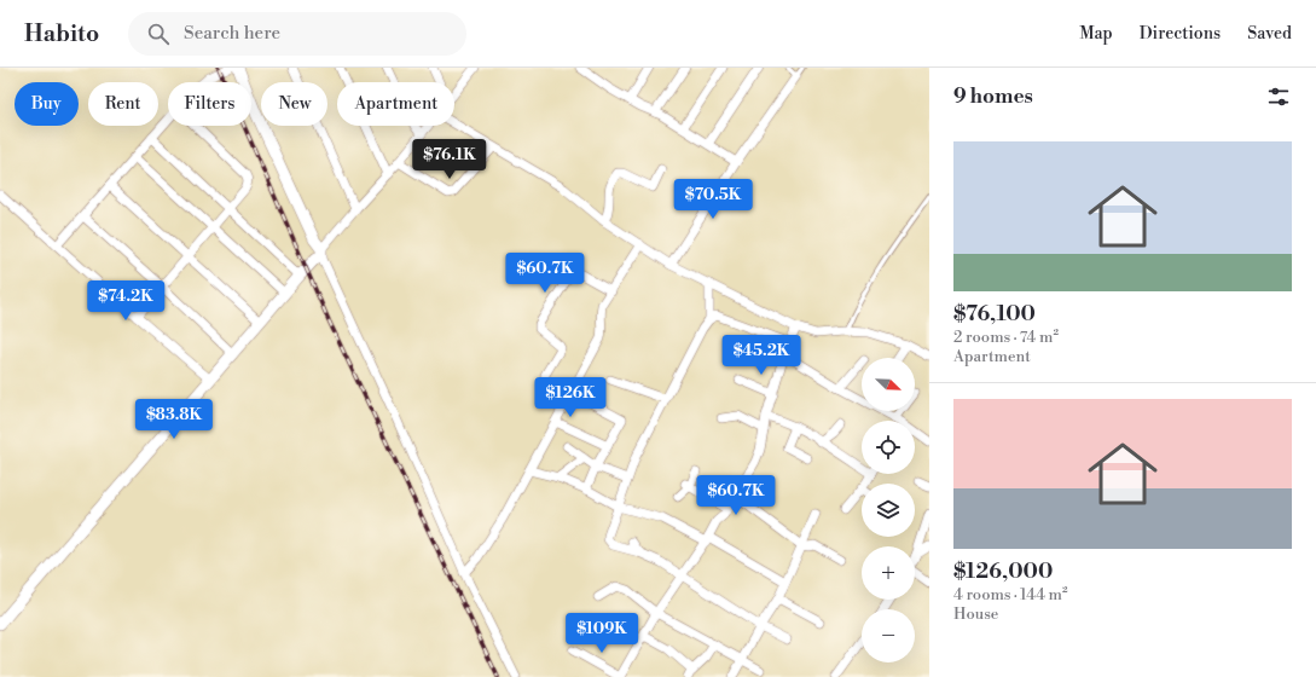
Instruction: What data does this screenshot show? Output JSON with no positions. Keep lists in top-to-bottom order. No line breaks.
{"north":"bottom right","page":{"header":"Habito","search":"Search here","nav":["Map","Directions","Saved"],"heading":"9 homes","chip":["Buy","Rent","Filters","New","Apartment"],"list":[{"name":"$76,100","note":"2 rooms · 74 m² · Apartment"},{"name":"$126,000","note":"4 rooms · 144 m² · House"}],"price":["$76.1K","$70.5K","$60.7K","$74.2K","$45.2K","$126K","$83.8K","$60.7K","$109K"],"map_buttons":["+","−"]}}
